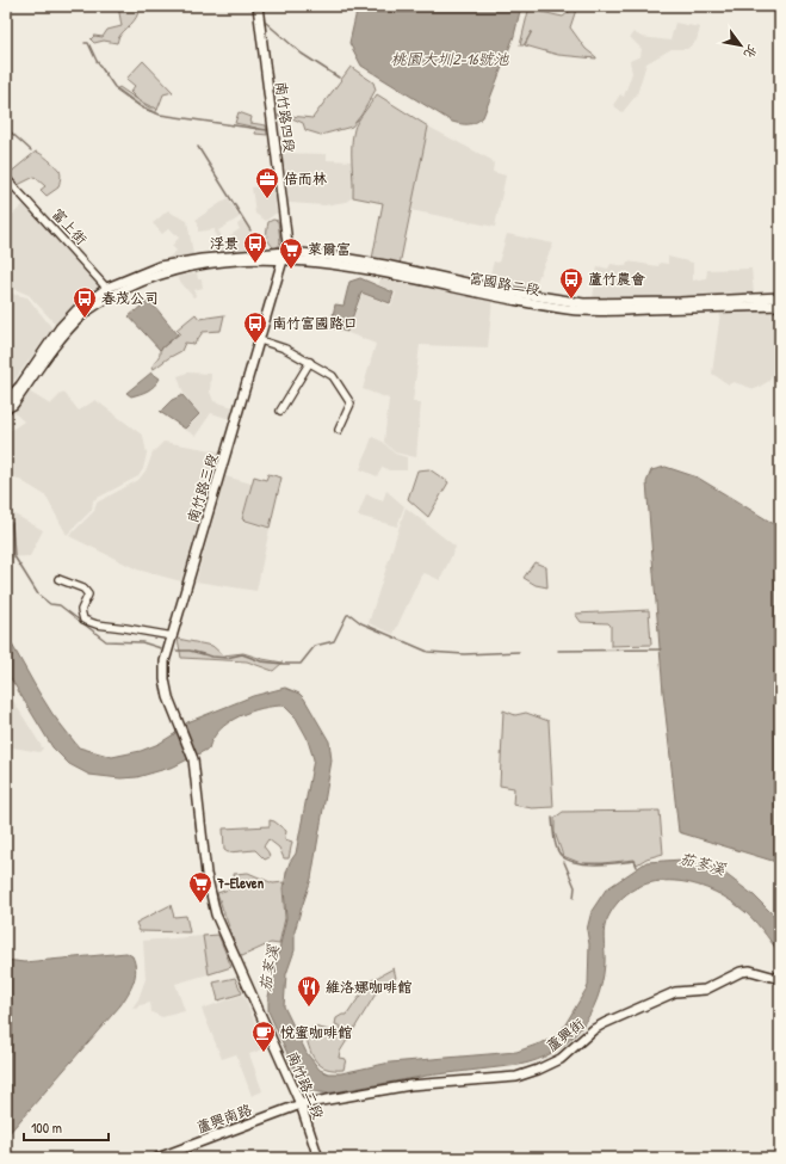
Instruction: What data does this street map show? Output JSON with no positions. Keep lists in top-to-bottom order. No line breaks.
{"streets":{"street":["南竹路四段","富上街","富國路二段","南竹路三段","蘆興街","南竹路二段","蘆興南路"]},"crossings":[["南竹路四段","富國路二段"],["南竹路四段","南竹路三段"],["富國路二段","南竹路三段"],["南竹路三段","南竹路二段"],["蘆興街","南竹路二段"],["蘆興街","蘆興南路"],["南竹路二段","蘆興南路"]],"water":["桃園大圳2-16號池","茄苳溪"],"places":{"office":["倍而林"],"bus stop":["浮景","蘆竹農會","春茂公司","南竹富國路口"],"supermarket":["萊爾富","7-Eleven"],"restaurant":["維洛娜咖啡館"],"cafe":["悅蜜咖啡館"]},"scale_bar":"100 m","north":"bottom right"}
